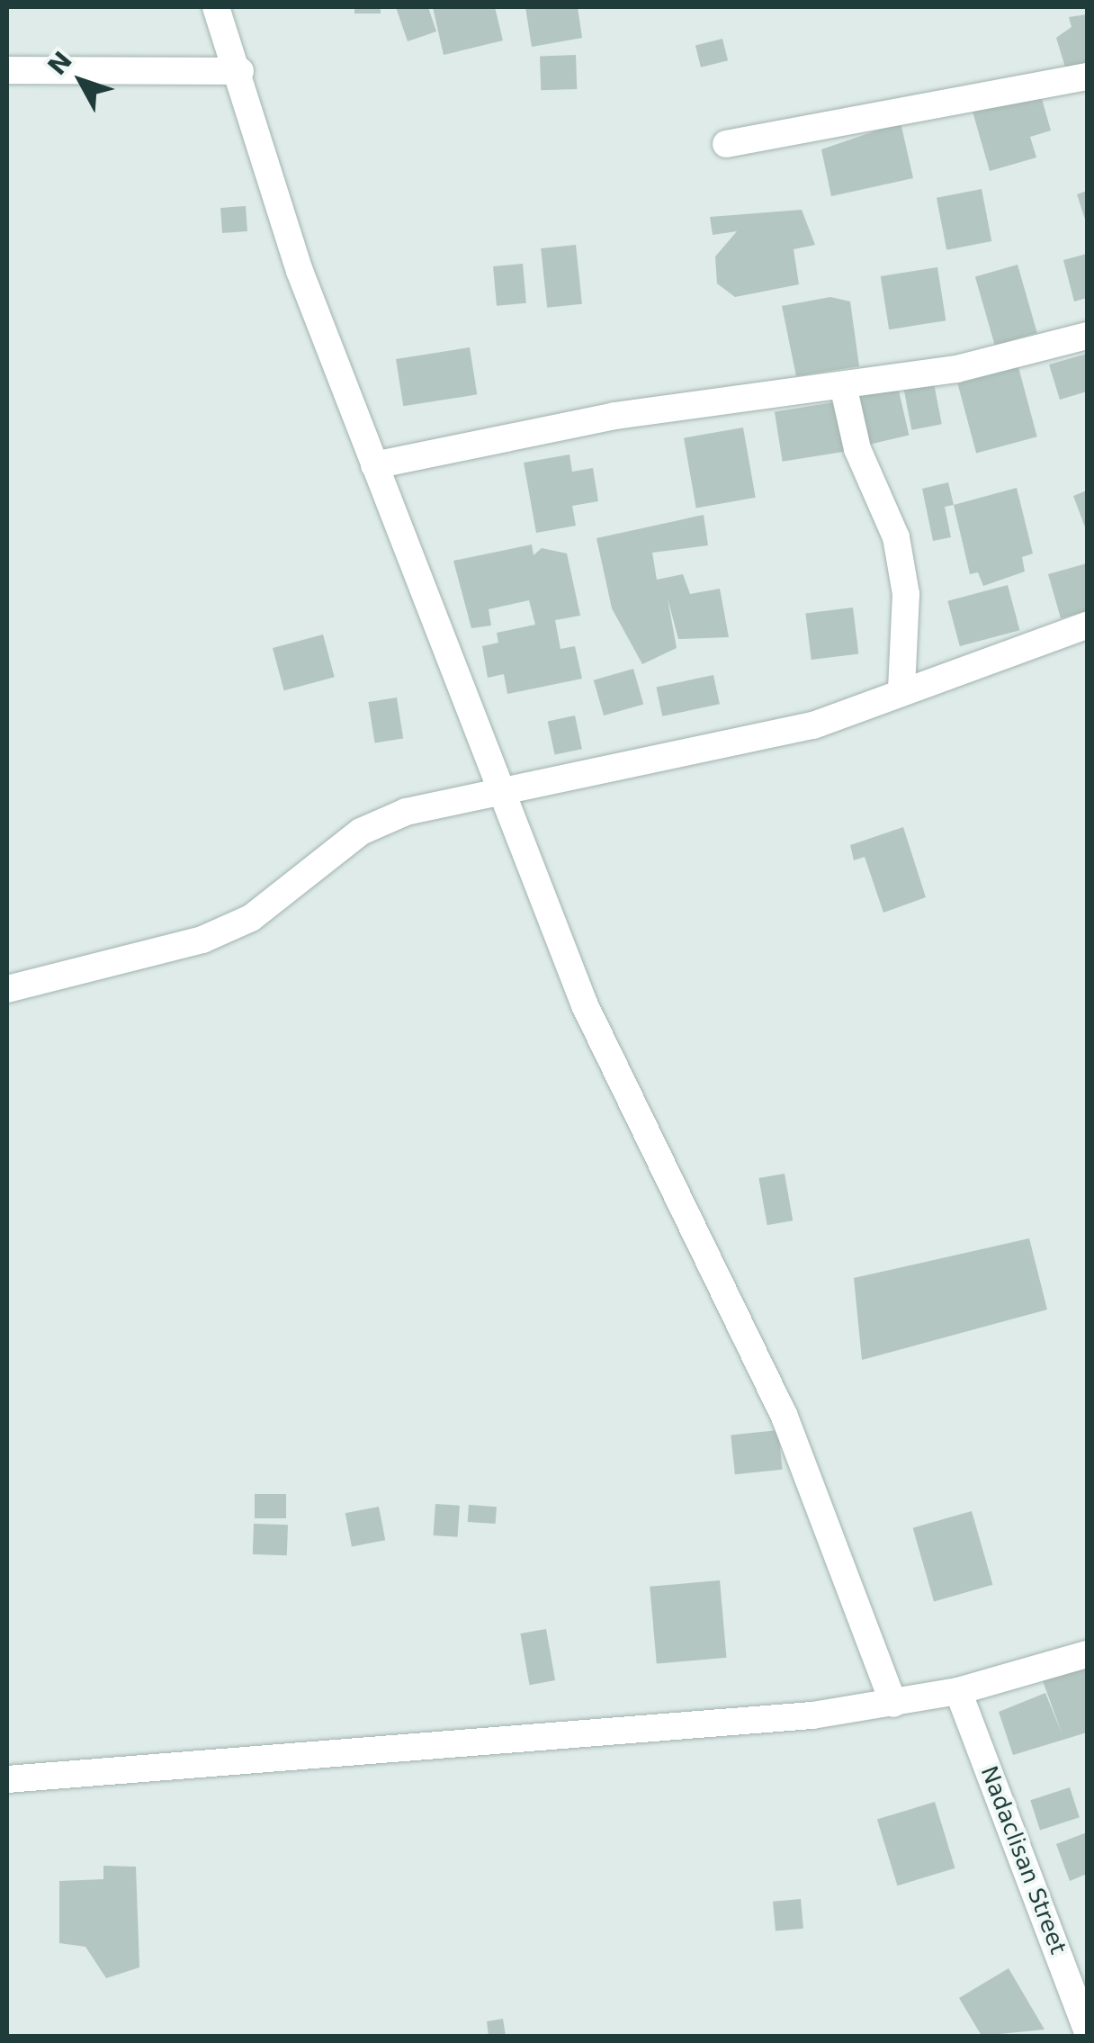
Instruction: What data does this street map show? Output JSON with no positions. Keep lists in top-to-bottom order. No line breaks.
{"streets":{"street":["Nadaclisan Street"]},"north":"top left"}
